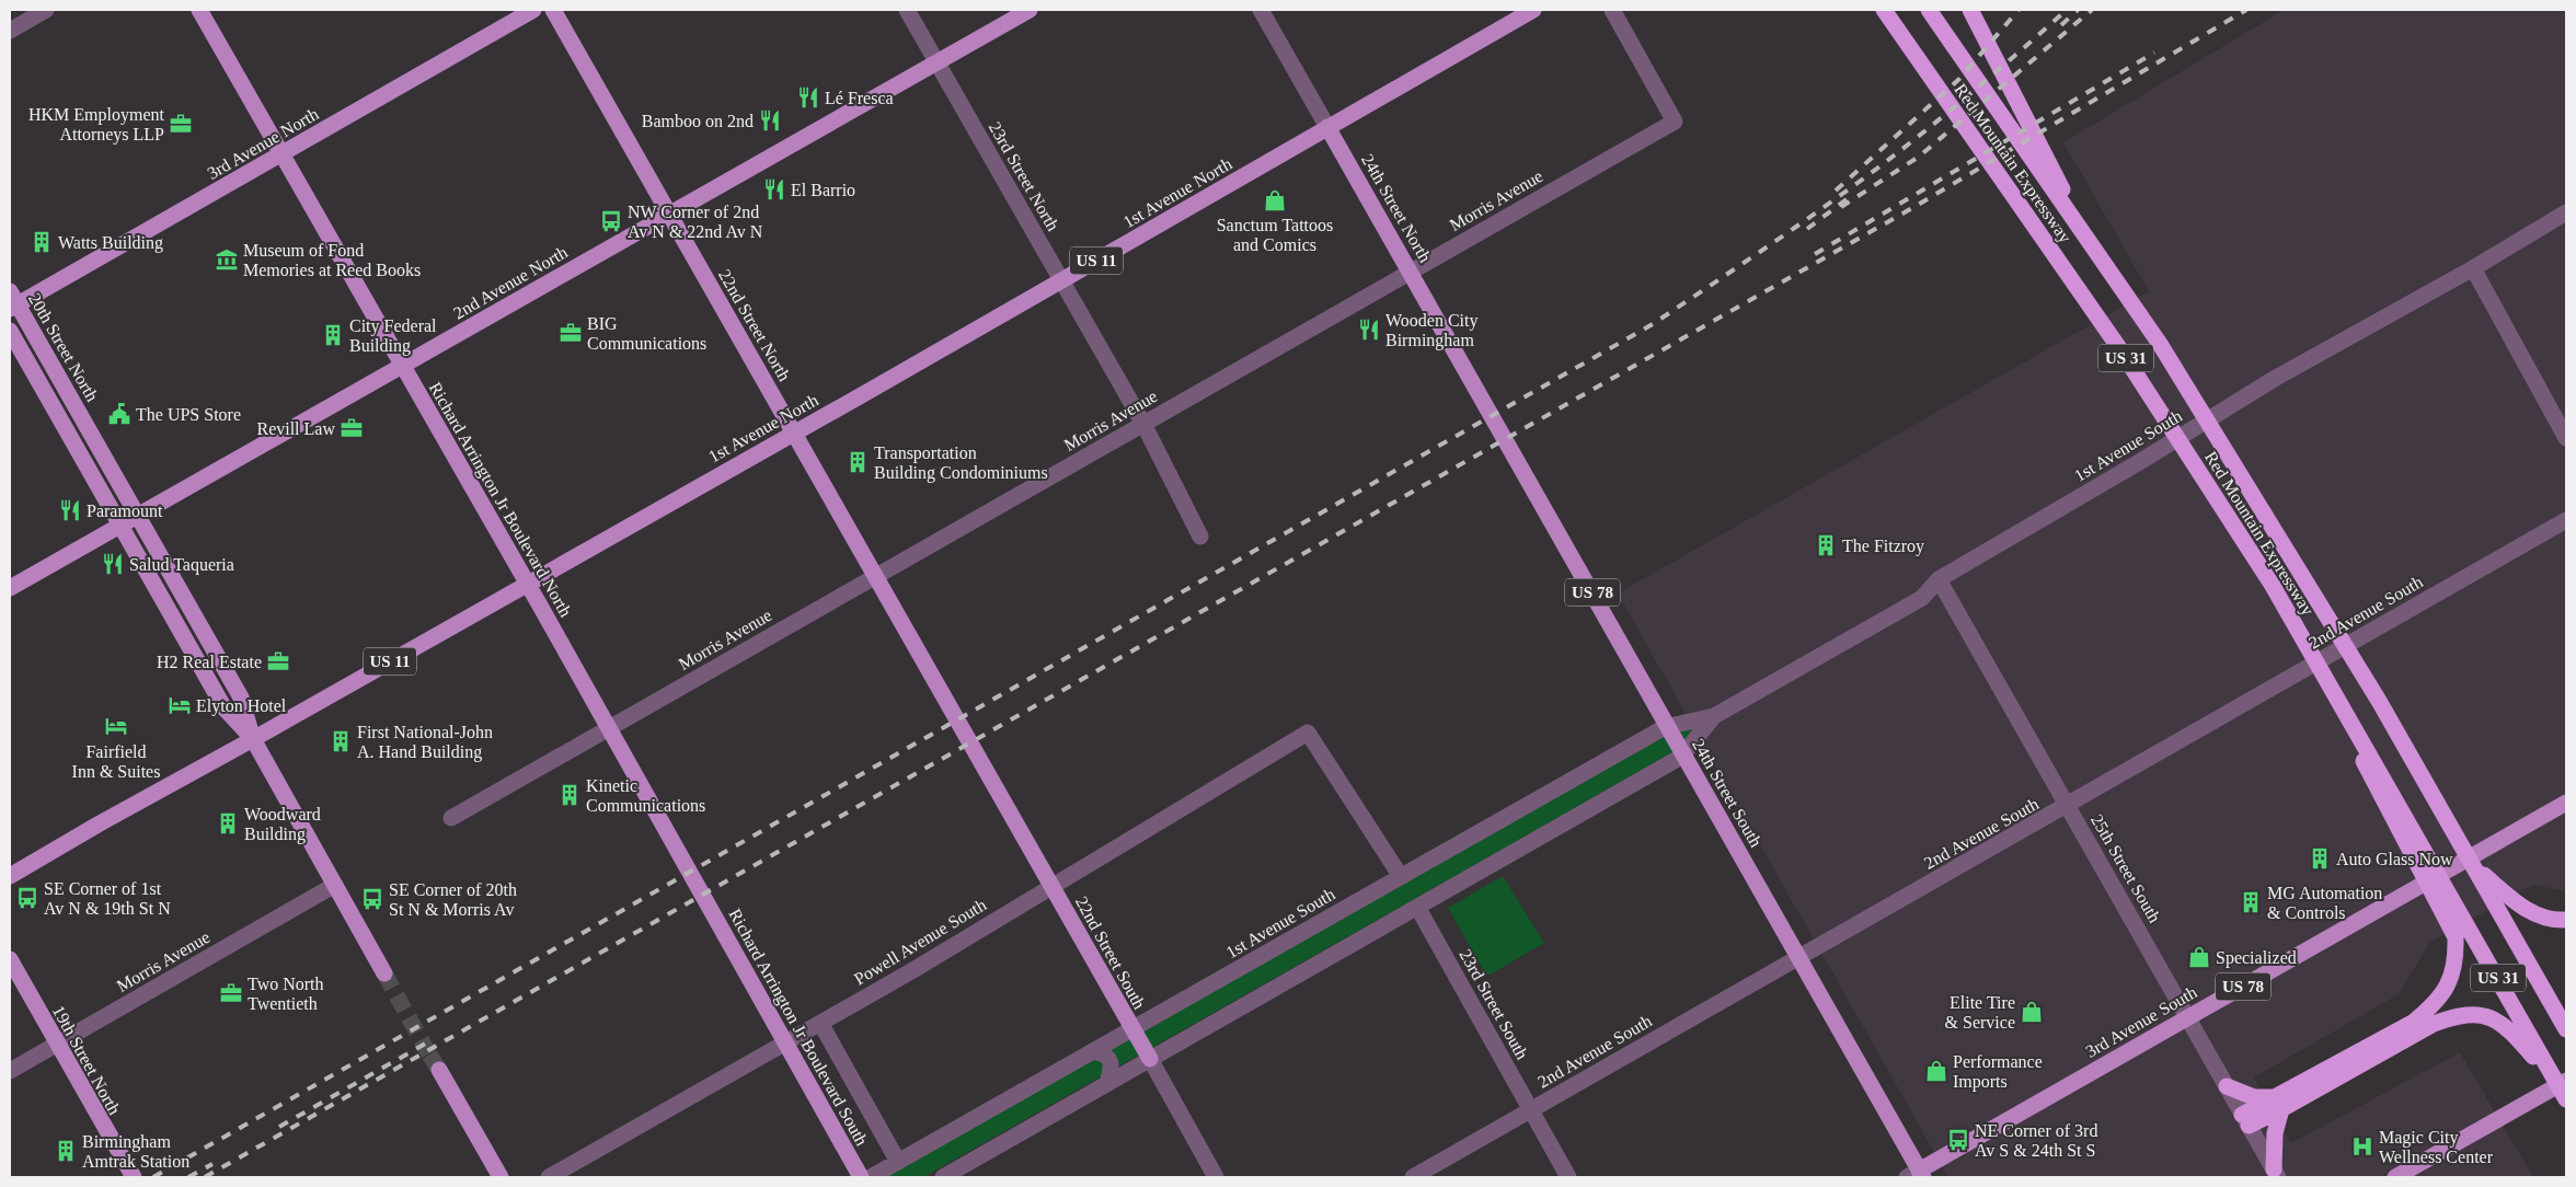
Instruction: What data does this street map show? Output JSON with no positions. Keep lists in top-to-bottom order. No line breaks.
{"streets":{"highway":["Red Mountain Expressway","US 31"],"main road":["3rd Avenue North","1st Avenue North","24th Street North","US 11","2nd Avenue North","22nd Street North","20th Street North","Richard Arrington Jr Boulevard North","US 78","24th Street South","22nd Street South","3rd Avenue South","Richard Arrington Jr Boulevard South","19th Street North"],"street":["23rd Street North","Morris Avenue","1st Avenue South","2nd Avenue South","25th Street South","Powell Avenue South","23rd Street South"]},"crossings":[["3rd Avenue North","20th Street North"],["3rd Avenue North","Richard Arrington Jr Boulevard North"],["Red Mountain Expressway","US 31"],["23rd Street North","1st Avenue North"],["23rd Street North","Morris Avenue"],["23rd Street North","2nd Avenue North"],["1st Avenue North","24th Street North"],["1st Avenue North","22nd Street North"],["1st Avenue North","20th Street North"],["1st Avenue North","Richard Arrington Jr Boulevard North"],["Morris Avenue","20th Street North"],["Morris Avenue","19th Street North"],["24th Street North","24th Street South"],["2nd Avenue North","22nd Street North"],["2nd Avenue North","20th Street North"],["2nd Avenue North","Richard Arrington Jr Boulevard North"],["22nd Street North","22nd Street South"],["1st Avenue South","25th Street South"],["1st Avenue South","Powell Avenue South"],["1st Avenue South","22nd Street South"],["1st Avenue South","23rd Street South"],["Richard Arrington Jr Boulevard North","Richard Arrington Jr Boulevard South"],["2nd Avenue South","24th Street South"],["2nd Avenue South","25th Street South"],["2nd Avenue South","23rd Street South"],["24th Street South","3rd Avenue South"],["25th Street South","3rd Avenue South"]],"places":{"restaurant":["Lé Fresca","Bamboo on 2nd","El Barrio","Wooden City Birmingham","Paramount","Salud Taqueria"],"office":["HKM Employment Attorneys LLP","BIG Communications","Revill Law","H2 Real Estate","Two North Twentieth"],"shop":["Sanctum Tattoos and Comics","Specialized","Elite Tire & Service","Performance Imports"],"bus stop":["NW Corner of 2nd Av N & 22nd Av N","SE Corner of 1st Av N & 19th St N","SE Corner of 20th St N & Morris Av","NE Corner of 3rd Av S & 24th St S"],"building":["Watts Building","City Federal Building","Transportation Building Condominiums","The Fitzroy","First National-John A. Hand Building","Kinetic Communications","Woodward Building","Auto Glass Now","MG Automation & Controls","Birmingham Amtrak Station"],"museum":["Museum of Fond Memories at Reed Books"],"public building":["The UPS Store"],"hotel":["Elyton Hotel","Fairfield Inn & Suites"],"hospital":["Magic City Wellness Center"]}}
